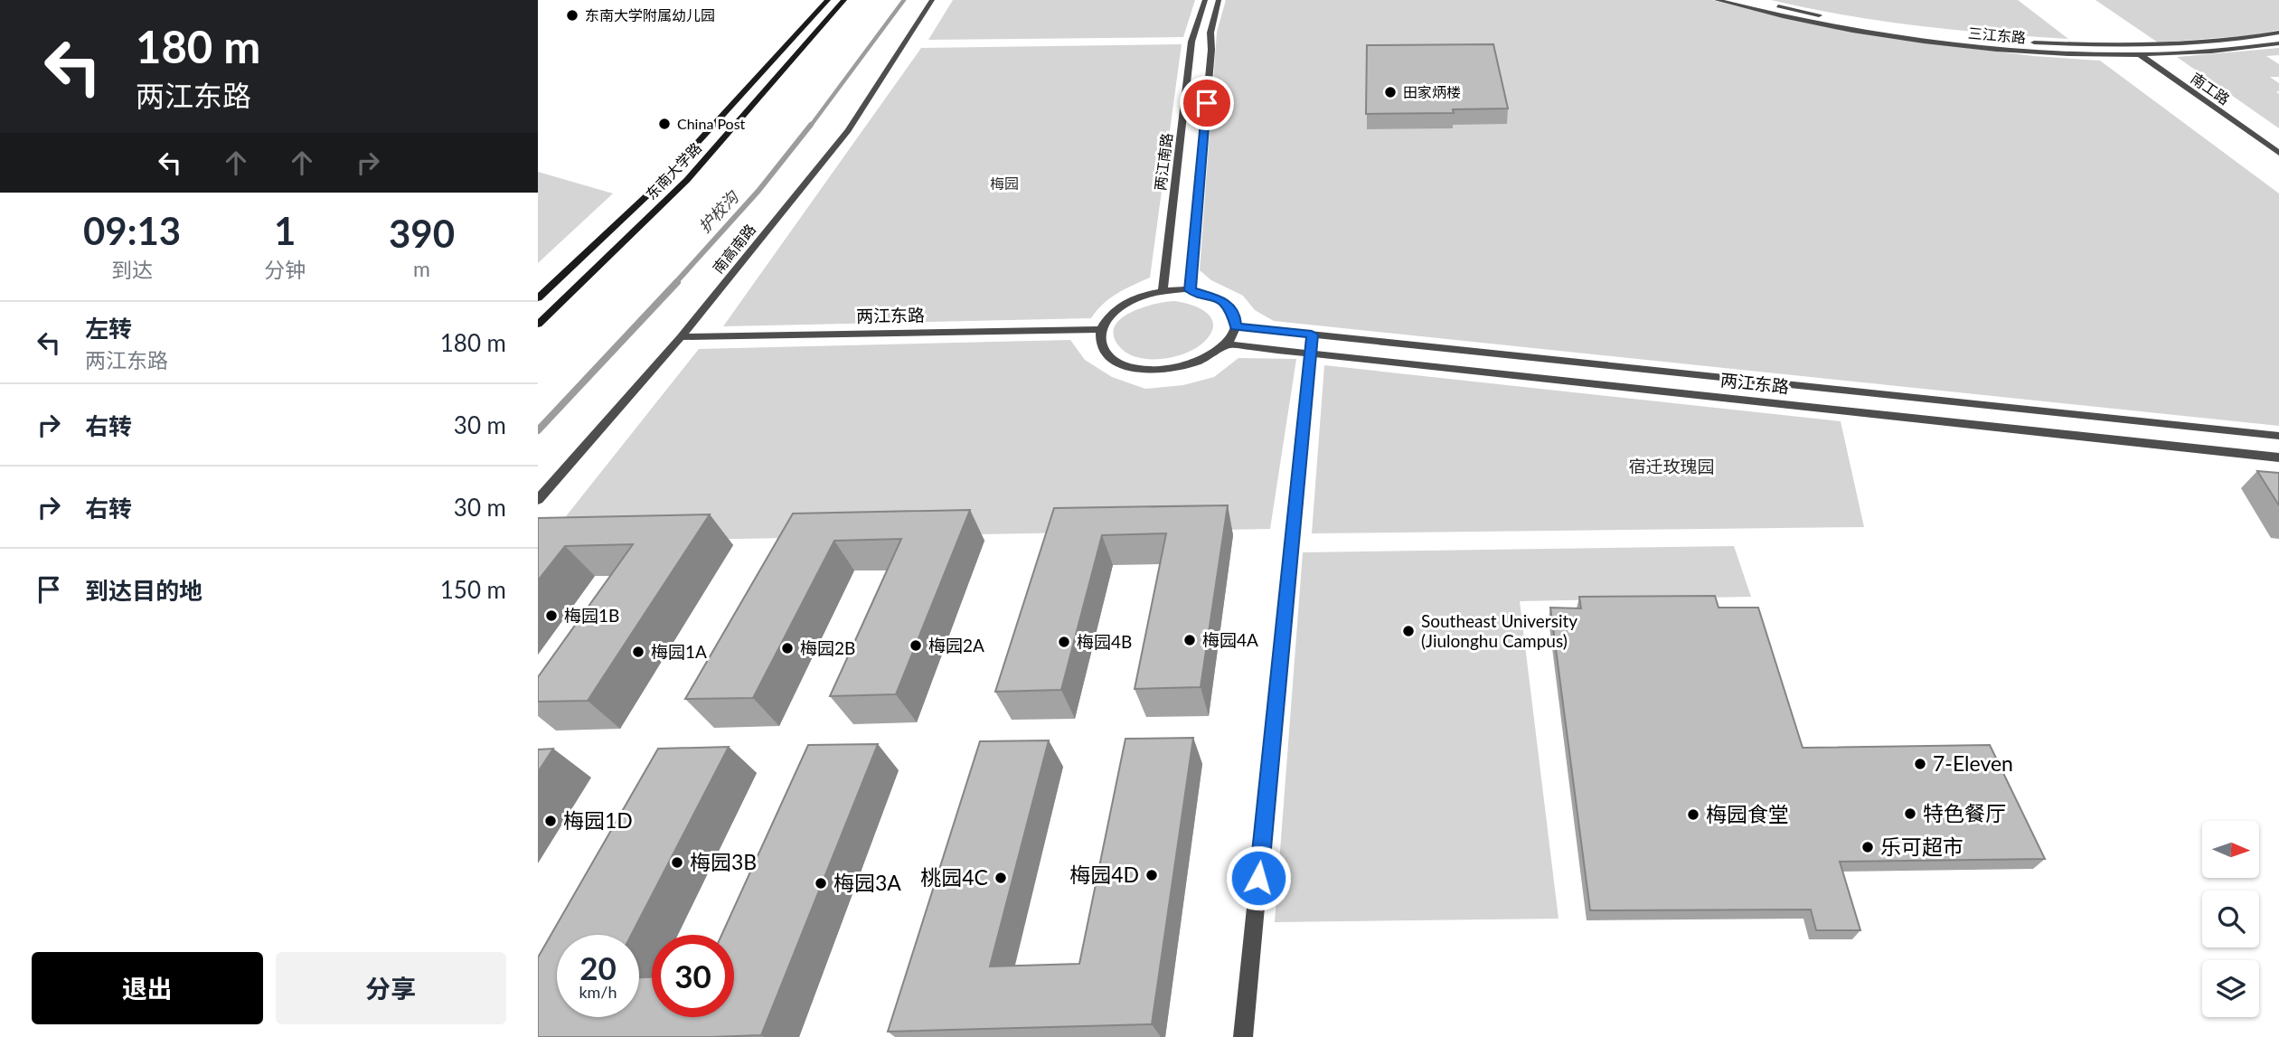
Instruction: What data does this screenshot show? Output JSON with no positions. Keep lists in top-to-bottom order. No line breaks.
{"streets":{"main road":["东南大学路"],"street":["三江东路","南工路","两江南路","南高南路","两江东路"]},"crossings":[["三江东路","南工路"],["两江南路","两江东路"],["南高南路","两江东路"]],"water":["护校沟"],"parks":["梅园","宿迁玫瑰园"],"places":["东南大学附属幼儿园","田家炳楼","China Post","梅园1B","Southeast University (Jiulonghu Campus)","梅园4A","梅园4B","梅园2A","梅园2B","梅园1A","7-Eleven","特色餐厅","梅园食堂","梅园1D","乐可超市","梅园3B","梅园4D","桃园4C","梅园3A"],"north":"right","page":{"turn":["180 m","两江东路"],"eta":["09:13","到达","1","分钟","390","m"],"list":[{"name":"左转","note":"两江东路","value":"180 m"},{"name":"右转","value":"30 m"},{"name":"右转","value":"30 m"},{"name":"到达目的地","value":"150 m"}],"speed":"20 km/h","limit":"30","buttons":["退出","分享"]}}
